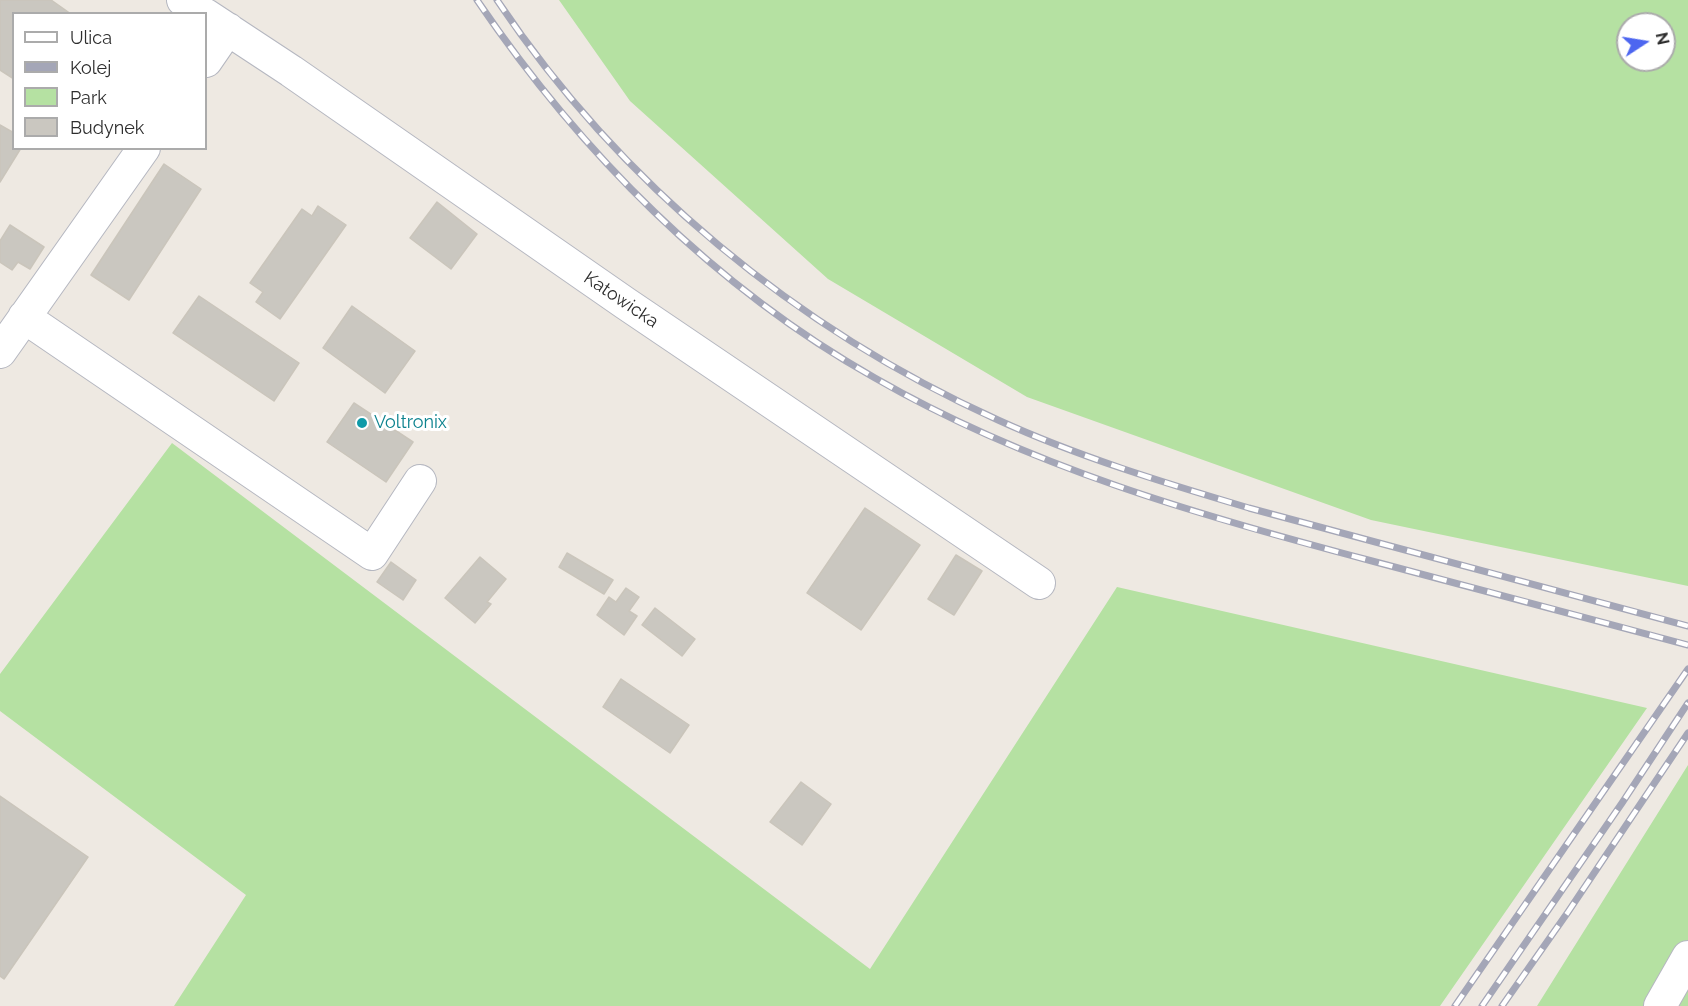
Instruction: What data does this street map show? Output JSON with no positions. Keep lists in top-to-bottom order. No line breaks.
{"streets":{"street":["Katowicka"]},"places":["Voltronix"],"legend":["Ulica","Kolej","Park","Budynek"],"north":"right"}
